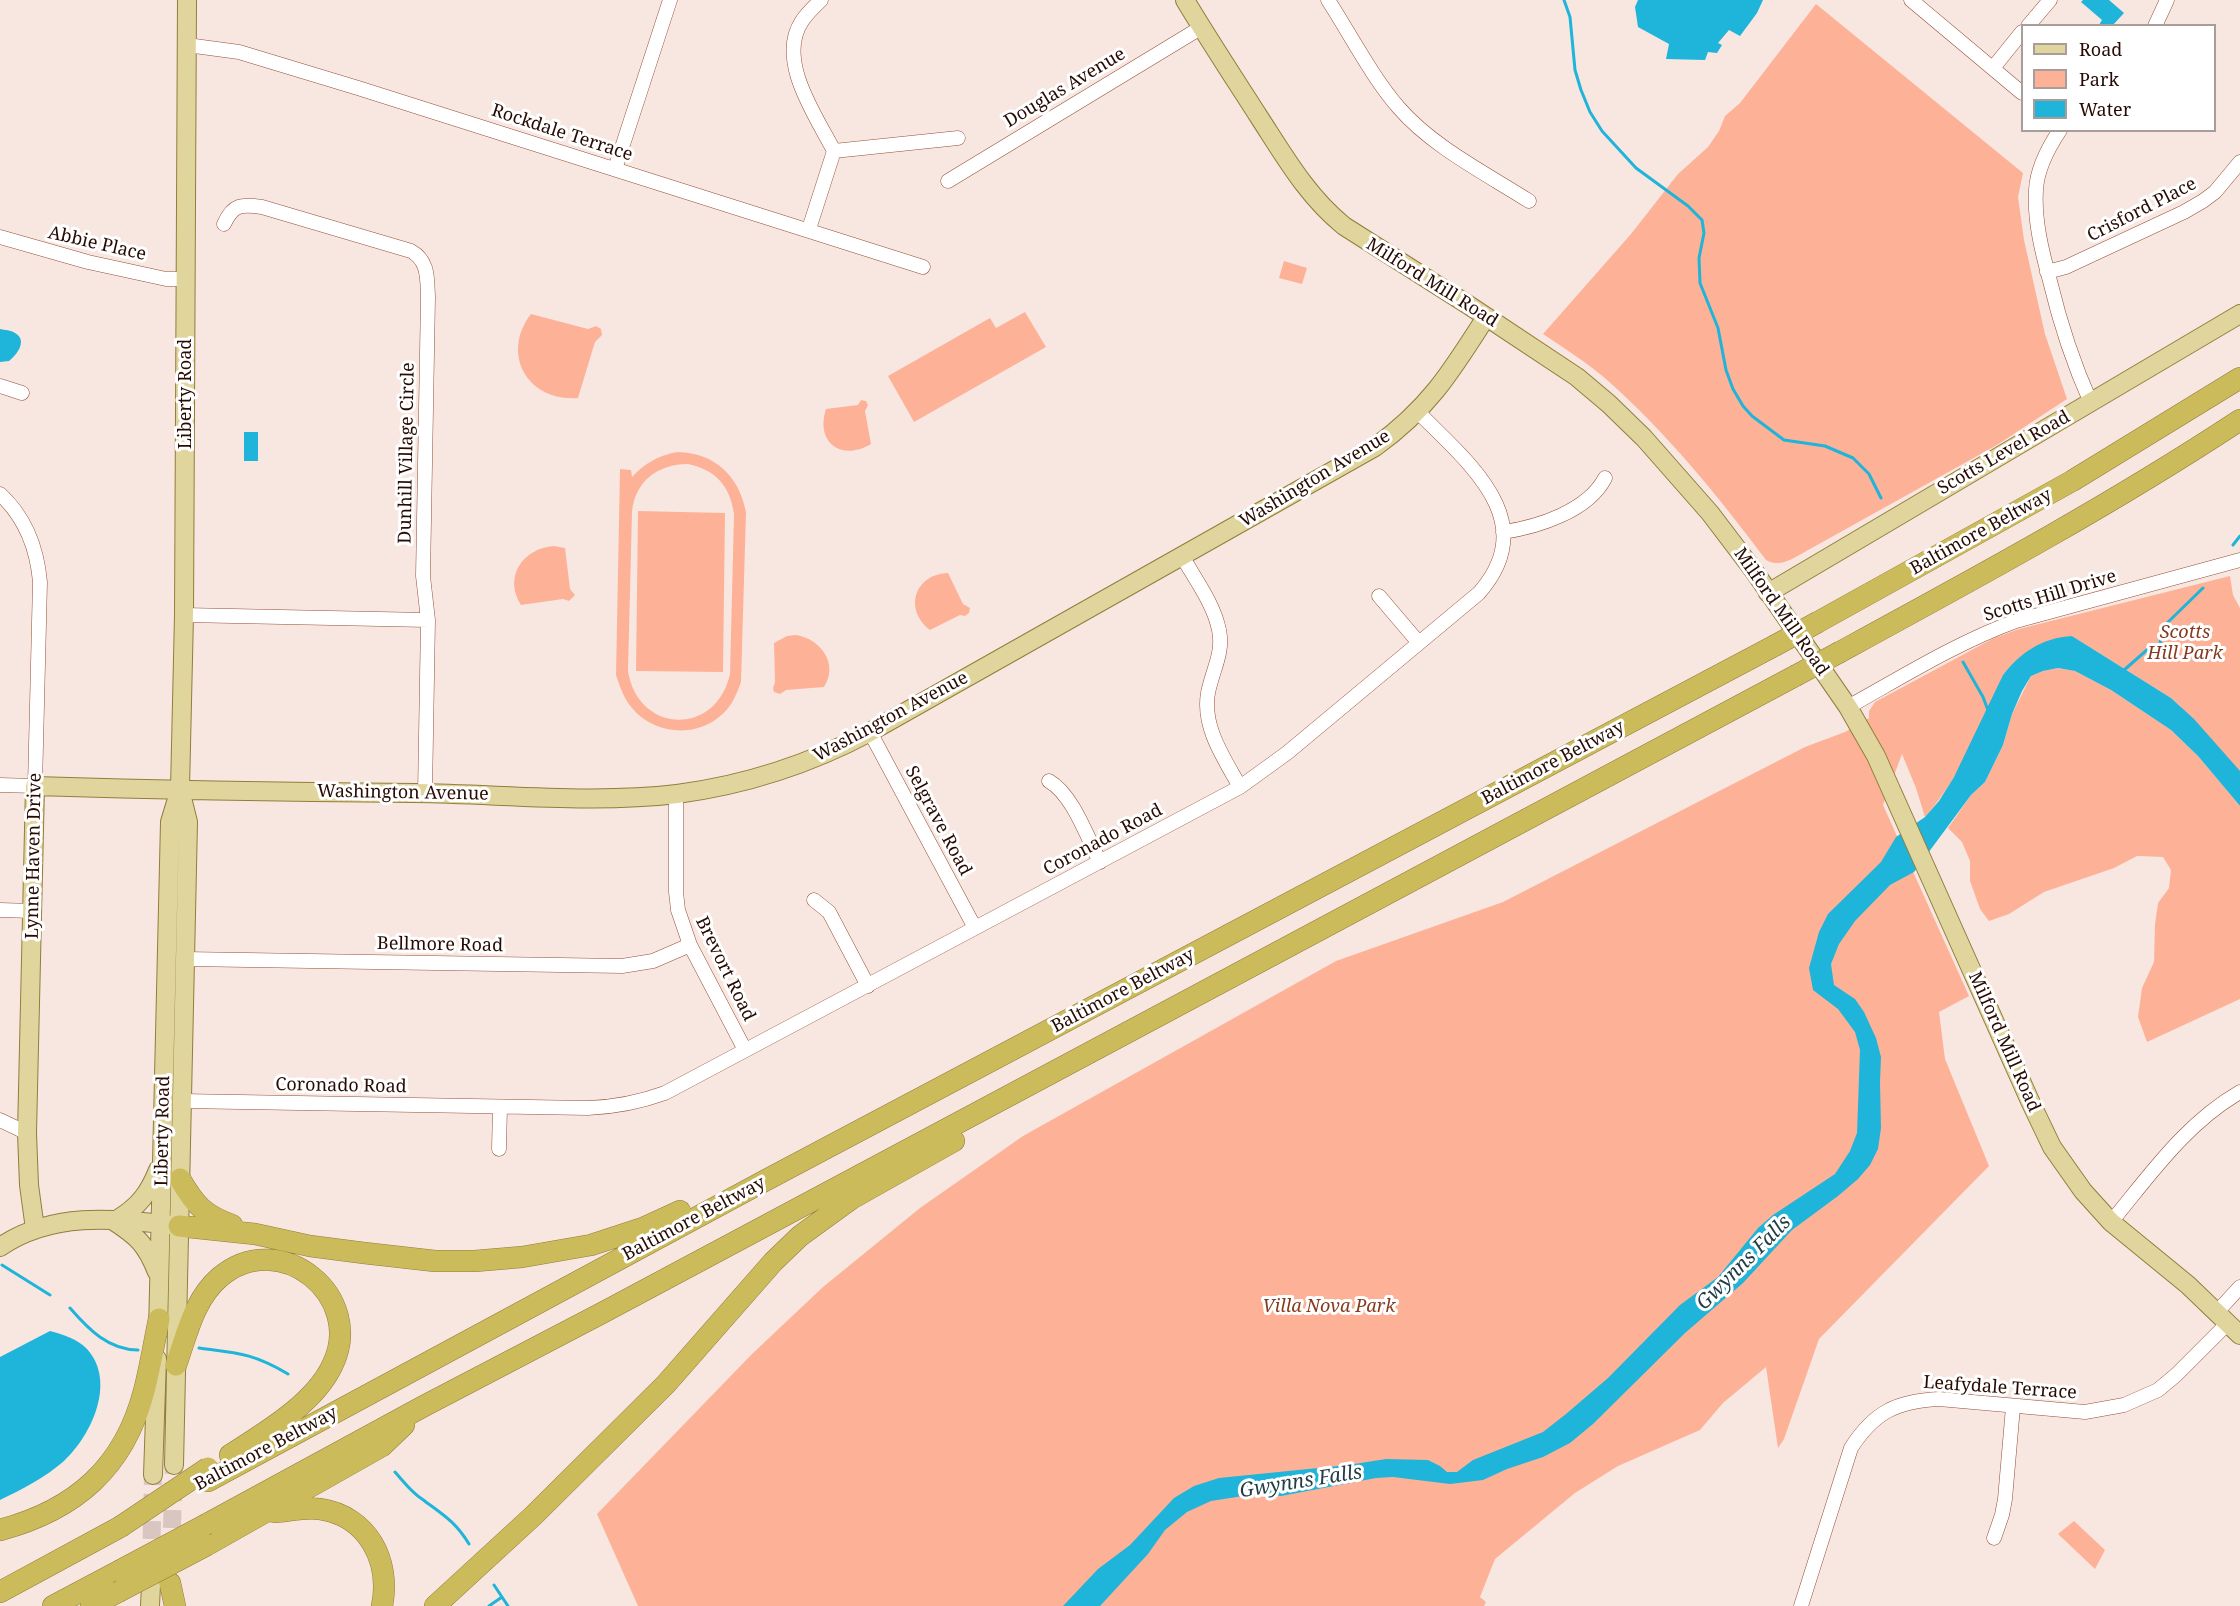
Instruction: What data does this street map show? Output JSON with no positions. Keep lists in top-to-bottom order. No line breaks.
{"streets":{"highway":["Baltimore Beltway"],"main road":["Milford Mill Road","Liberty Road","Scotts Level Road","Washington Avenue","Lynne Haven Drive"],"street":["Douglas Avenue","Rockdale Terrace","Crisford Place","Abbie Place","Dunhill Village Circle","Scotts Hill Drive","Selgrave Road","Coronado Road","Bellmore Road","Brevort Road","Leafydale Terrace"]},"crossings":[["Douglas Avenue","Milford Mill Road"],["Rockdale Terrace","Liberty Road"],["Abbie Place","Liberty Road"],["Milford Mill Road","Scotts Level Road"],["Milford Mill Road","Washington Avenue"],["Milford Mill Road","Scotts Hill Drive"],["Milford Mill Road","Leafydale Terrace"],["Liberty Road","Washington Avenue"],["Liberty Road","Coronado Road"],["Liberty Road","Bellmore Road"],["Washington Avenue","Selgrave Road"],["Washington Avenue","Coronado Road"],["Washington Avenue","Lynne Haven Drive"],["Washington Avenue","Brevort Road"],["Selgrave Road","Coronado Road"],["Coronado Road","Brevort Road"],["Bellmore Road","Brevort Road"]],"water":["Gwynns Falls"],"parks":["Scotts Hill Park","Villa Nova Park"],"legend":["Road","Park","Water"]}
